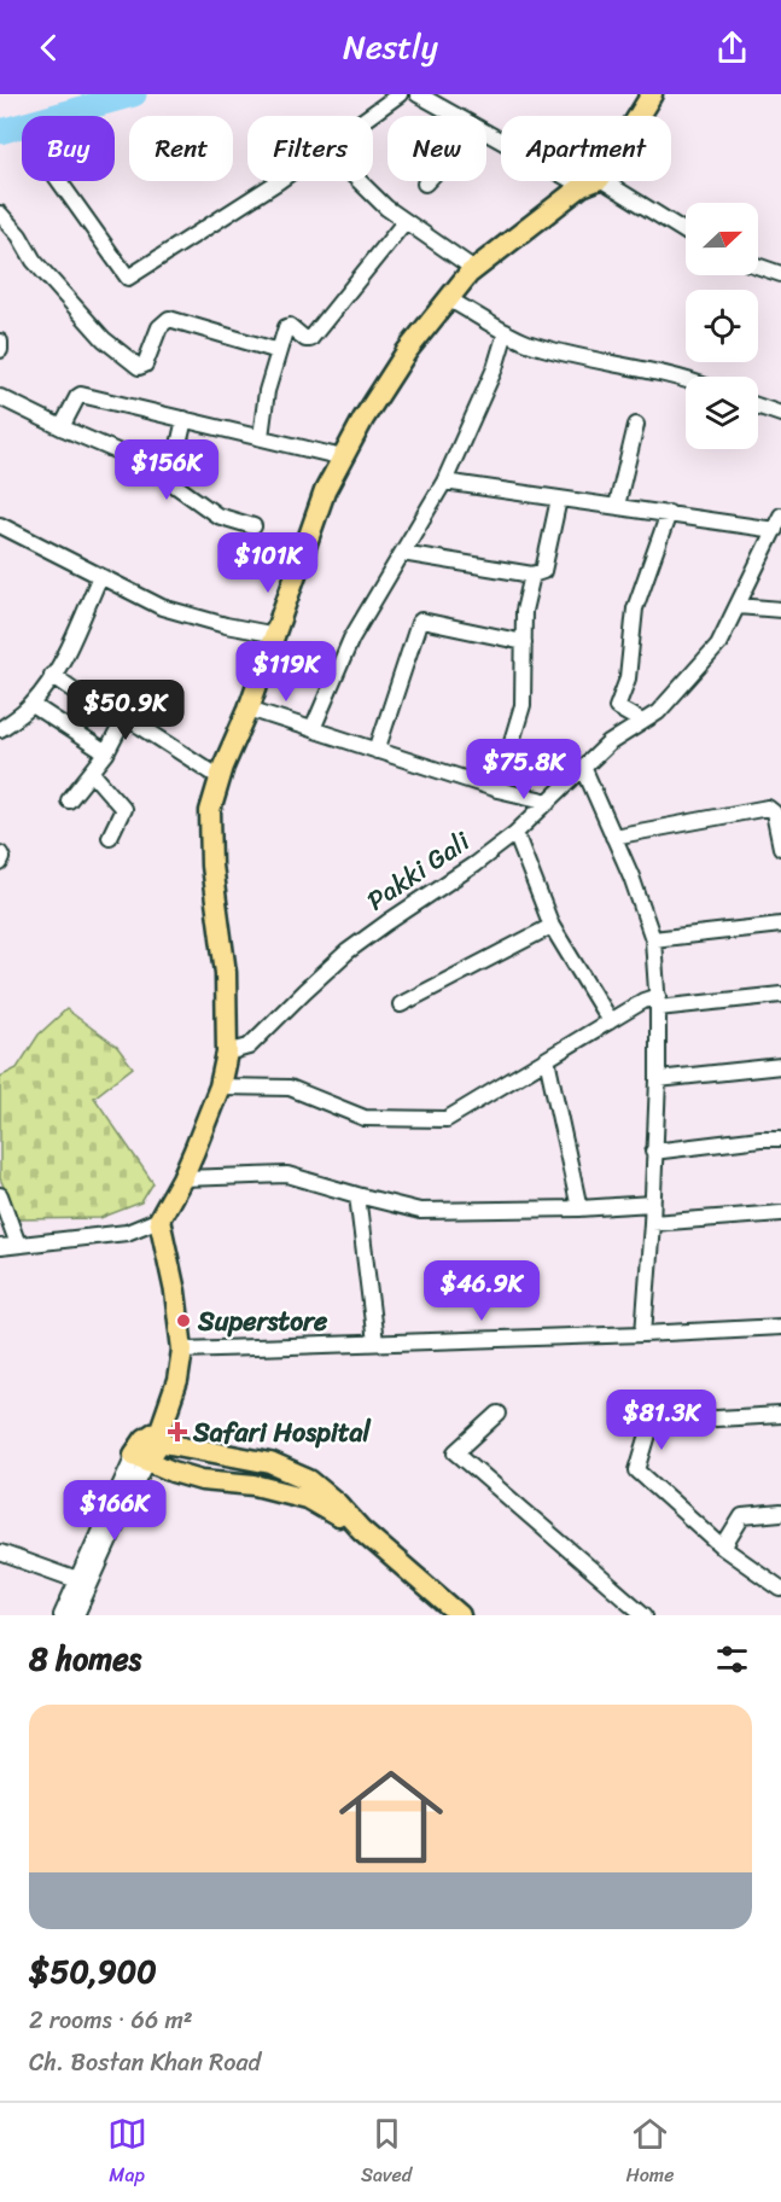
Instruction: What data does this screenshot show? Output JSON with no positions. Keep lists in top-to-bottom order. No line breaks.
{"streets":{"street":["Pakki Gali"]},"places":{"other":["Superstore"],"health":["Safari Hospital"]},"north":"right","page":{"header":"Nestly","chip":["Buy","Rent","Filters","New","Apartment"],"price":["$156K","$101K","$119K","$50.9K","$75.8K","$46.9K","$81.3K","$166K"],"heading":"8 homes","list":[{"name":"$50,900","note":"2 rooms · 66 m² · Ch. Bostan Khan Road"}],"tabs":["Map","Saved","Home"]}}
